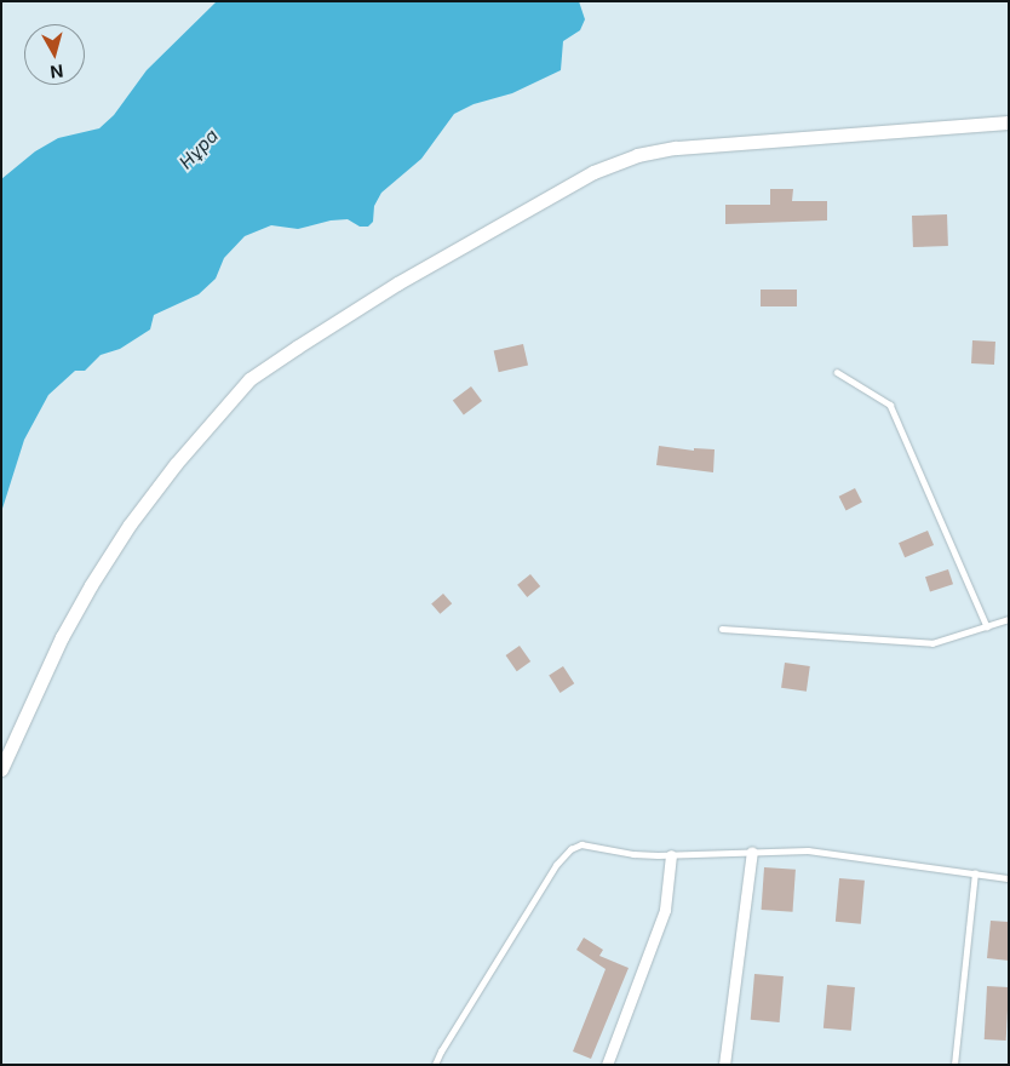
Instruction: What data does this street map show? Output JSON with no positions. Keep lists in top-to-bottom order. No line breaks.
{"water":["Нұра"],"north":"bottom"}
